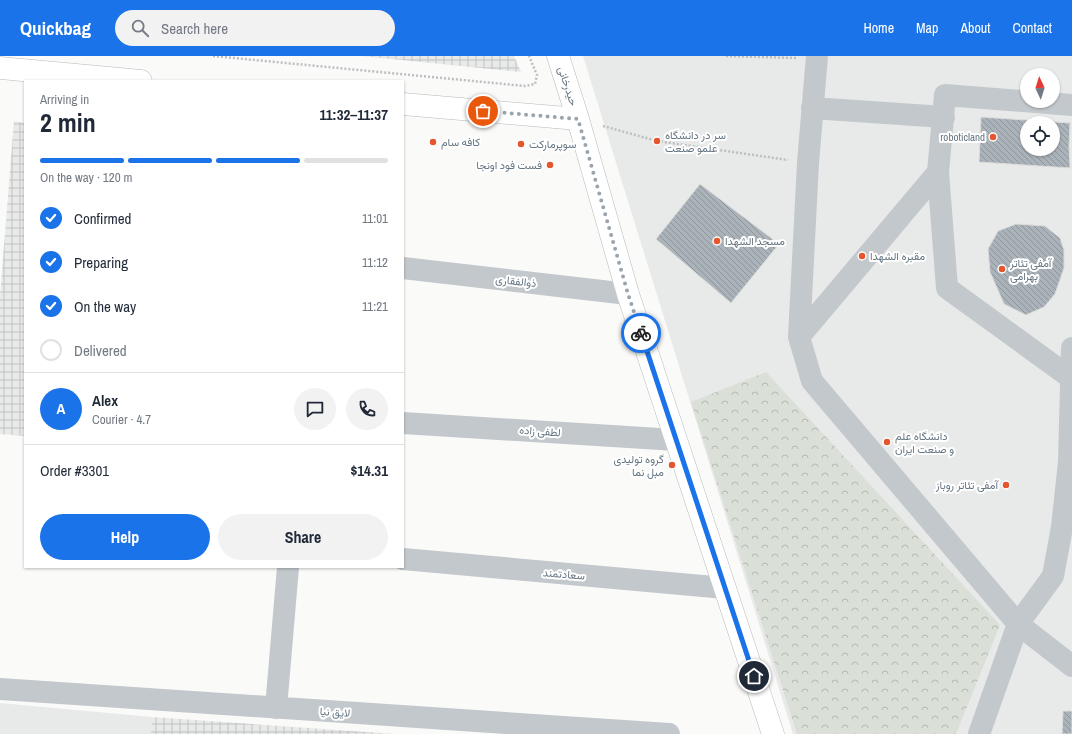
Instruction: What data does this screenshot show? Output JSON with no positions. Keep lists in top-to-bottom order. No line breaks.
{"streets":{"main road":["حیدرخانی"],"street":["ذوالفقاری","لطفی زاده","سعادتمند","لایق نیا"]},"crossings":[["حیدرخانی","ذوالفقاری"],["حیدرخانی","لطفی زاده"],["حیدرخانی","سعادتمند"]],"places":["roboticland","سر در دانشگاه علمو صنعت","کافه سام","سوپرمارکت","فست فود اونجا","مسجد الشهدا","مقبره الشهدا","آمفی تئاتر بهرامی","دانشگاه علم و صنعت ایران","گروه تولیدی مبل نما","آمفی تئاتر روباز"],"north":"top","page":{"header":"Quickbag","search":"Search here","nav":["Home","Map","About","Contact"],"heading":["2 min","Arriving in","11:32–11:37"],"panel":["Alex","Courier · 4.7","Order #3301","$14.31"],"bar":"On the way · 120 m","list":[["Confirmed","11:01"],["Preparing","11:12"],["On the way","11:21"],"Delivered"],"round":"A","buttons":["Help","Share"]}}
